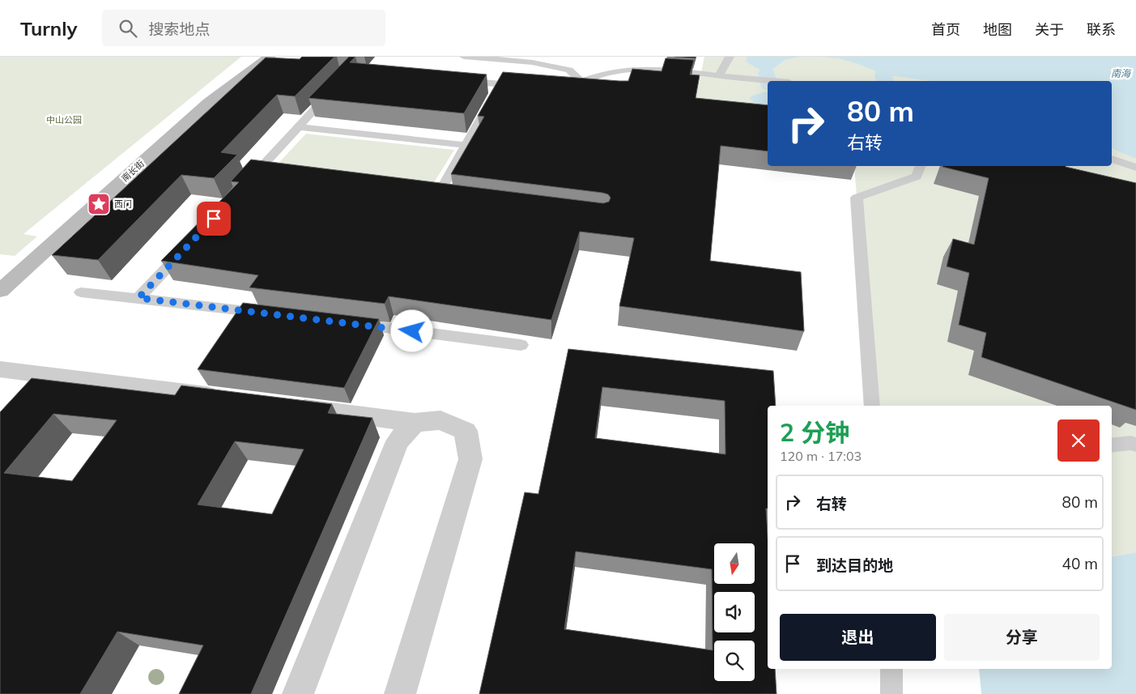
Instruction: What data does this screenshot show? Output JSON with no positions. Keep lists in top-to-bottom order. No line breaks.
{"streets":{"street":["南长街"]},"water":["南海"],"parks":["中山公园"],"places":{"place":["西门"]},"north":"bottom","page":{"header":"Turnly","search":"搜索地点","nav":["首页","地图","关于","联系"],"turn":["80 m","右转"],"heading":["2 分钟","120 m · 17:03"],"list":[{"name":"右转","value":"80 m"},{"name":"到达目的地","value":"40 m"}],"buttons":["退出","分享"]}}
